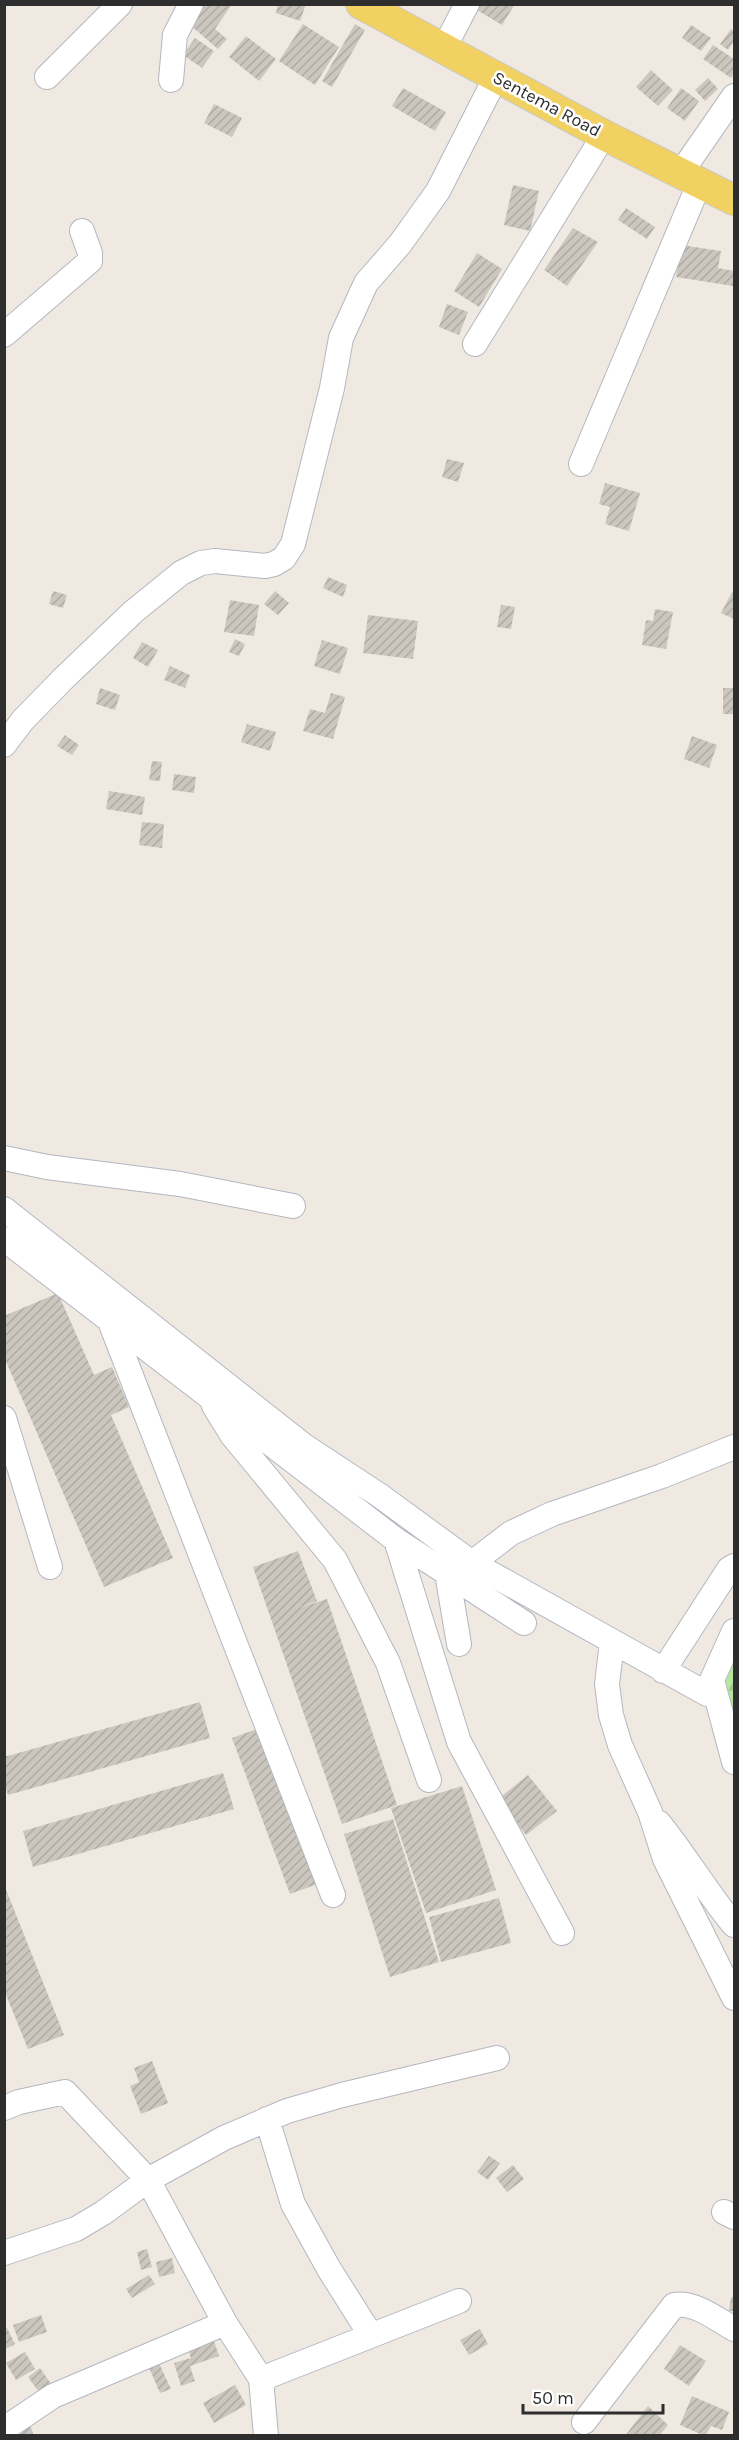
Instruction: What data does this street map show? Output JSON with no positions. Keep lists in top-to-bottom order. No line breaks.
{"streets":{"main road":["Sentema Road"]},"scale_bar":"50 m"}
